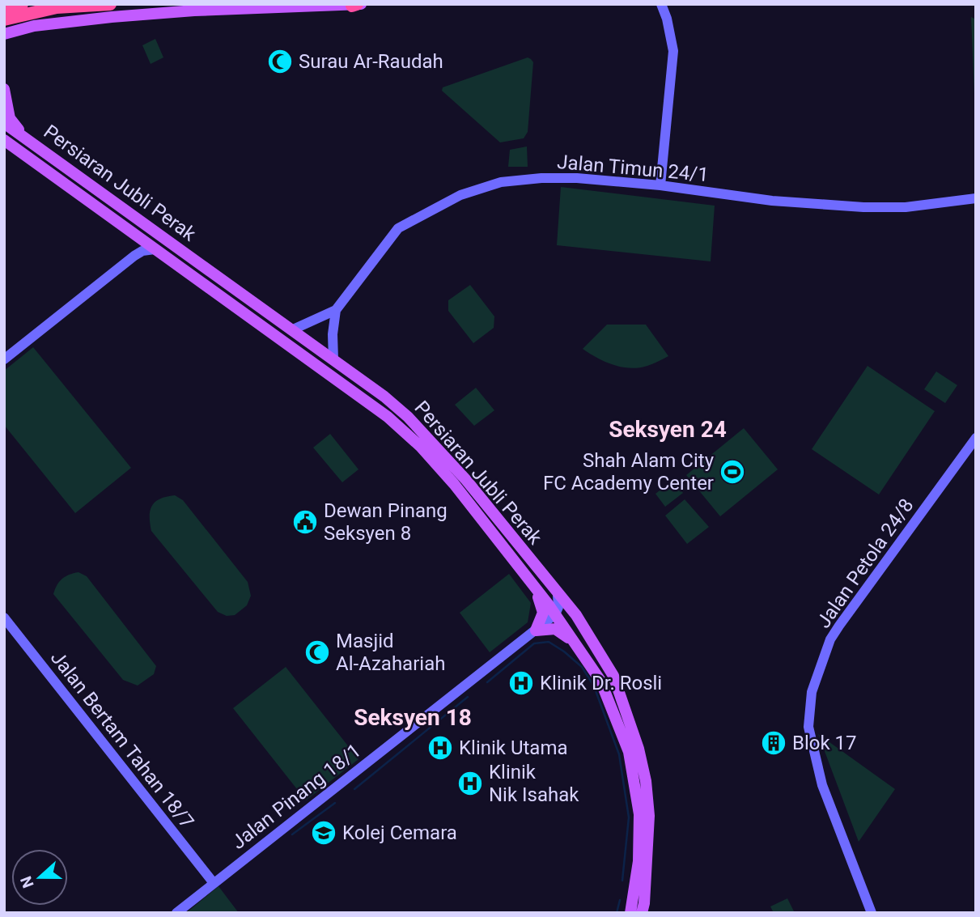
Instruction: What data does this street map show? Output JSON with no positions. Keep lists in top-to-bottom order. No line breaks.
{"streets":{"main road":["Persiaran Jubli Perak"],"street":["Jalan Timun 24/1","Jalan Petola 24/8","Jalan Bertam Tahan 18/7","Jalan Pinang 18/1"]},"crossings":[["Persiaran Jubli Perak","Jalan Pinang 18/1"],["Jalan Bertam Tahan 18/7","Jalan Pinang 18/1"]],"districts":["Seksyen 24","Seksyen 18"],"places":{"mosque":["Surau Ar-Raudah","Masjid Al-Azahariah"],"sports":["Shah Alam City FC Academy Center"],"public building":["Dewan Pinang Seksyen 8"],"hospital":["Klinik Dr. Rosli","Klinik Utama","Klinik Nik Isahak"],"building":["Blok 17"],"school or university":["Kolej Cemara"]},"north":"left"}
